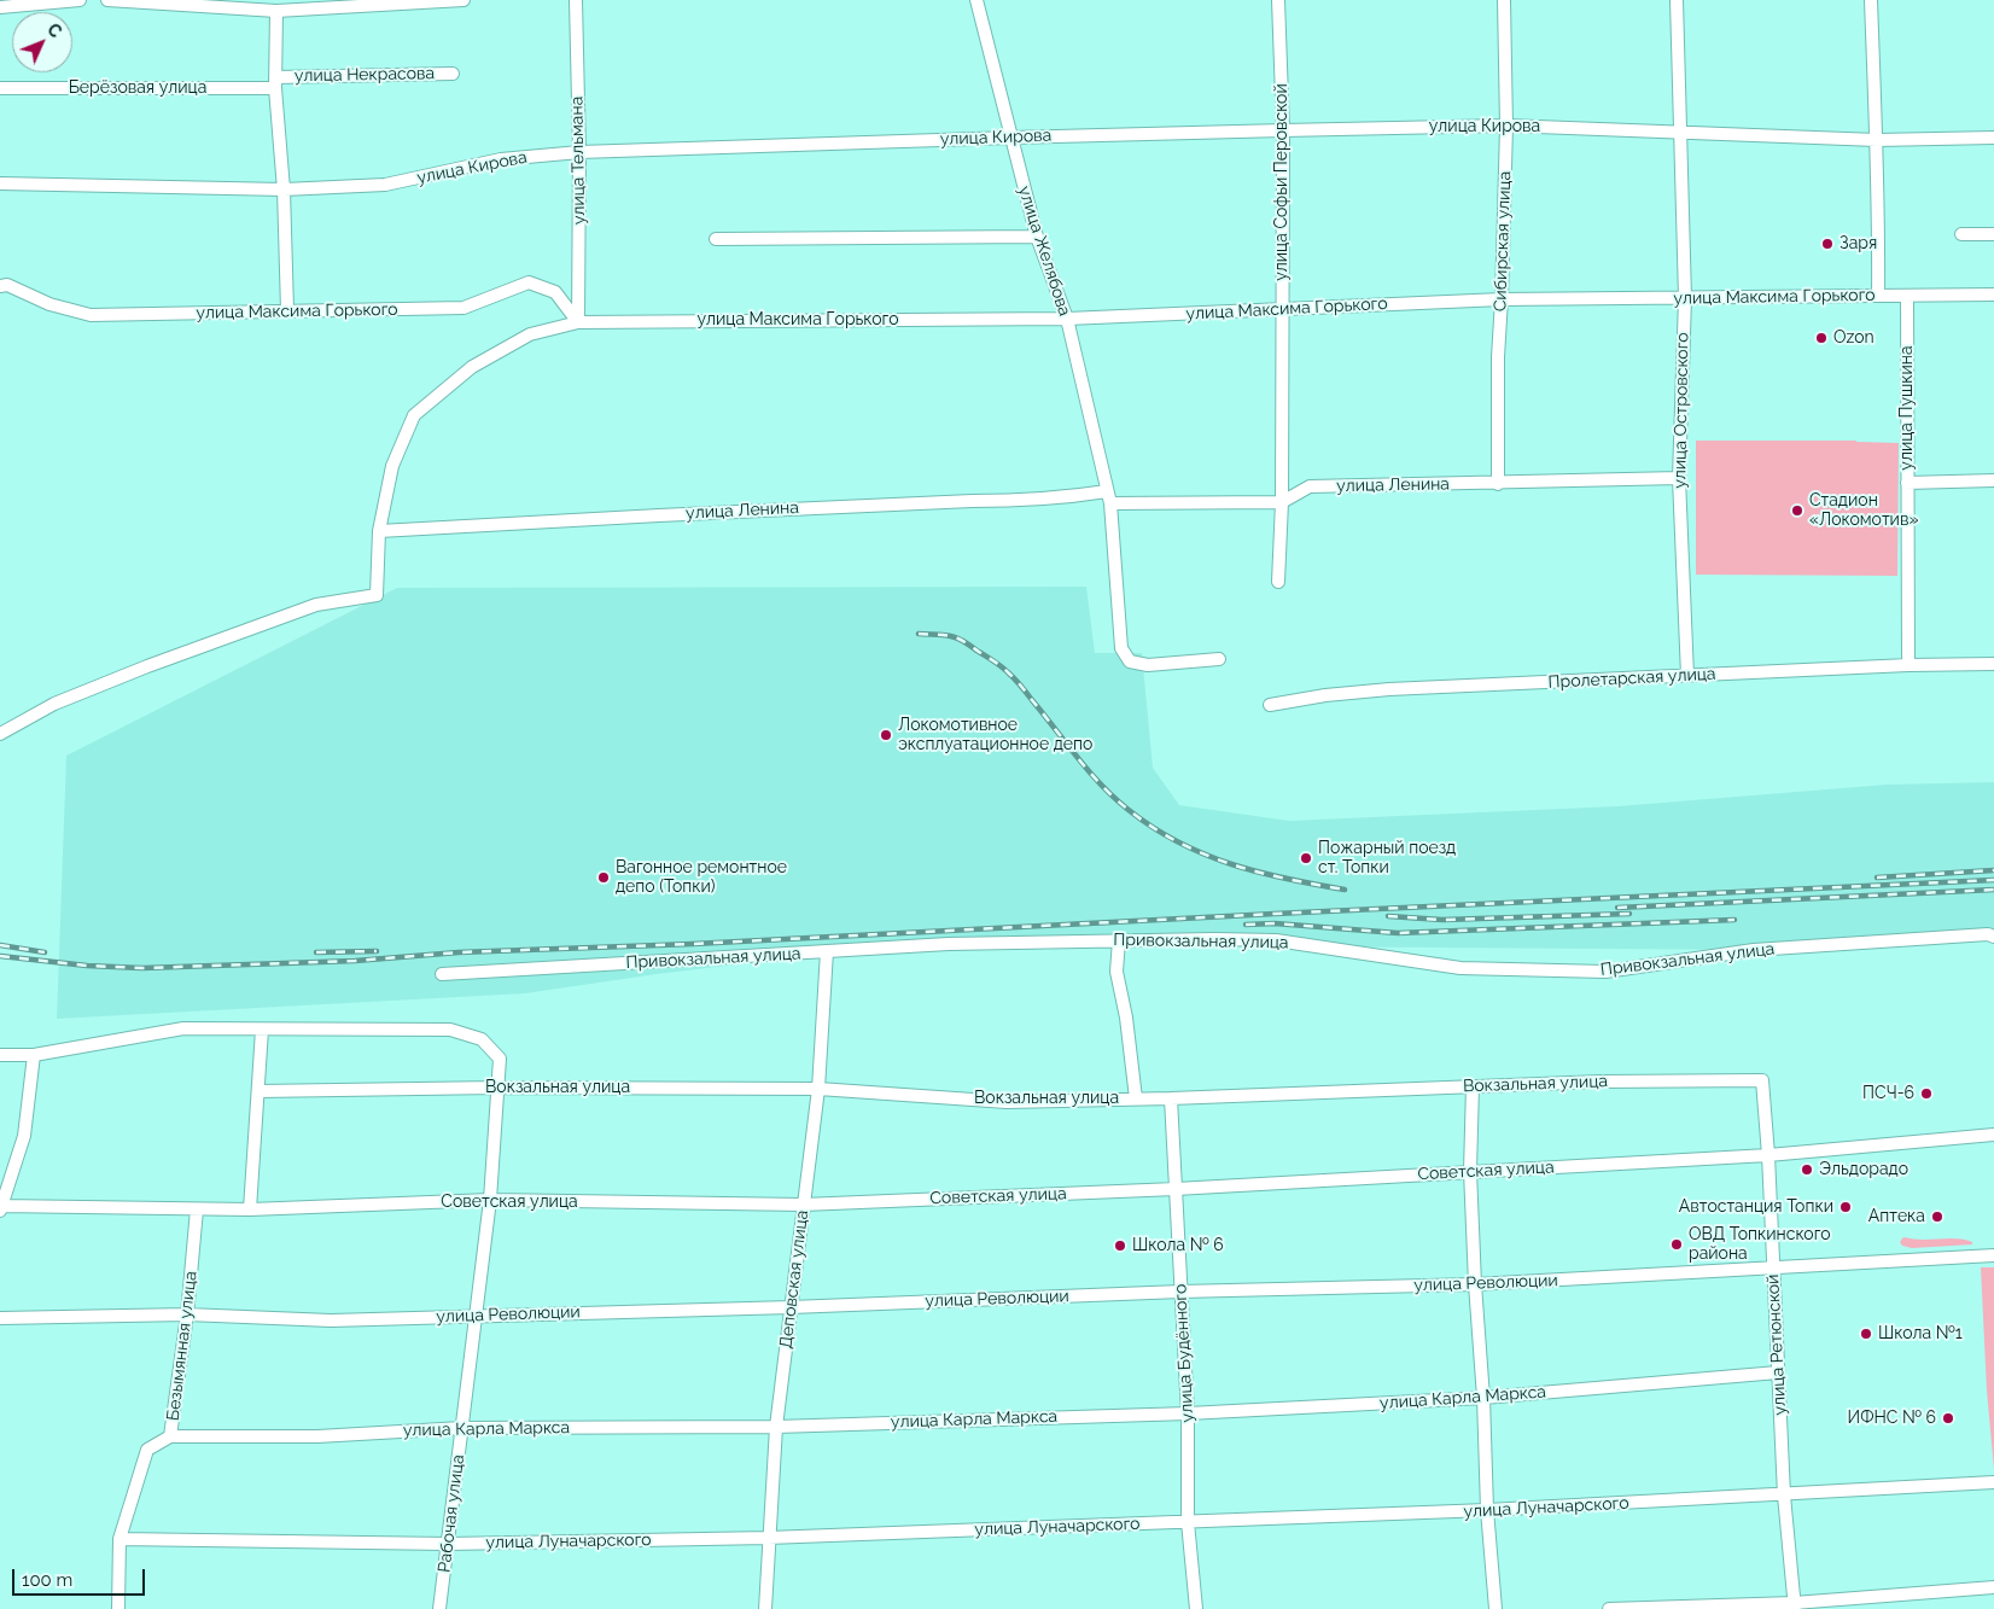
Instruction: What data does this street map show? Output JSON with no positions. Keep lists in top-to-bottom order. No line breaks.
{"streets":{"street":["улица Некрасова","Берёзовая улица","улица Кирова","улица Тельмана","улица Софьи Перовской","Сибирская улица","улица Желябова","улица Максима Горького","улица Пушкина","улица Островского","улица Ленина","Пролетарская улица","Привокзальная улица","Вокзальная улица","Советская улица","Деповская улица","улица Революции","улица Ретюнской","Безымянная улица","улица Будённого","улица Карла Маркса","улица Луначарского","Рабочая улица"]},"crossings":[["улица Некрасова","Берёзовая улица"],["улица Кирова","улица Тельмана"],["улица Кирова","улица Софьи Перовской"],["улица Кирова","Сибирская улица"],["улица Кирова","улица Желябова"],["улица Кирова","улица Островского"],["улица Тельмана","улица Максима Горького"],["улица Софьи Перовской","улица Максима Горького"],["улица Софьи Перовской","улица Ленина"],["Сибирская улица","улица Максима Горького"],["Сибирская улица","улица Ленина"],["улица Желябова","улица Максима Горького"],["улица Желябова","улица Ленина"],["улица Максима Горького","улица Пушкина"],["улица Максима Горького","улица Островского"],["улица Максима Горького","улица Ленина"],["улица Пушкина","Пролетарская улица"],["улица Островского","улица Ленина"],["улица Островского","Пролетарская улица"],["Привокзальная улица","Деповская улица"],["Вокзальная улица","Деповская улица"],["Вокзальная улица","улица Ретюнской"],["Вокзальная улица","улица Будённого"],["Вокзальная улица","Рабочая улица"],["Советская улица","Деповская улица"],["Советская улица","улица Ретюнской"],["Советская улица","Безымянная улица"],["Советская улица","улица Будённого"],["Советская улица","Рабочая улица"],["Деповская улица","улица Революции"],["Деповская улица","улица Карла Маркса"],["Деповская улица","улица Луначарского"],["улица Революции","улица Ретюнской"],["улица Революции","Безымянная улица"],["улица Революции","улица Будённого"],["улица Революции","Рабочая улица"],["улица Ретюнской","улица Карла Маркса"],["улица Ретюнской","улица Луначарского"],["Безымянная улица","улица Карла Маркса"],["Безымянная улица","улица Луначарского"],["улица Будённого","улица Карла Маркса"],["улица Будённого","улица Луначарского"],["улица Карла Маркса","Рабочая улица"],["улица Луначарского","Рабочая улица"]],"places":["Заря","Ozon","Стадион «Локомотив»","Локомотивное эксплуатационное депо","Пожарный поезд ст. Топки","Вагонное ремонтное депо (Топки)","ПСЧ-6","Эльдорадо","Автостанция Топки","Аптека","ОВД Топкинского района","Школа № 6","Школа №1","ИФНС № 6"],"scale_bar":"100 m","north":"top right"}
